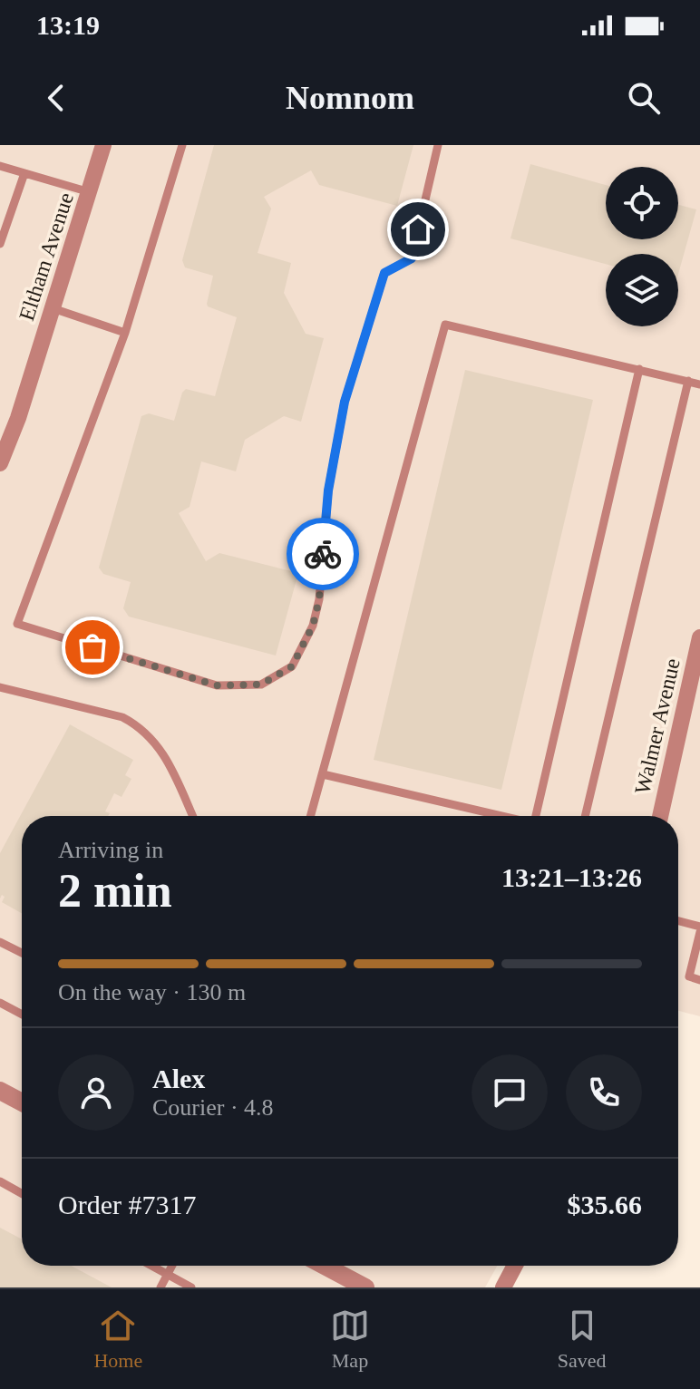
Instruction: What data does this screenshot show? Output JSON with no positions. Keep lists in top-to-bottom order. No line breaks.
{"streets":{"street":["Eltham Avenue","Walmer Avenue"]},"page":{"status":"13:19","header":"Nomnom","heading":["2 min","Arriving in","13:21–13:26"],"panel":["Alex","Courier · 4.8","Order #7317","$35.66"],"bar":"On the way · 130 m","tabs":["Home","Map","Saved"]}}
